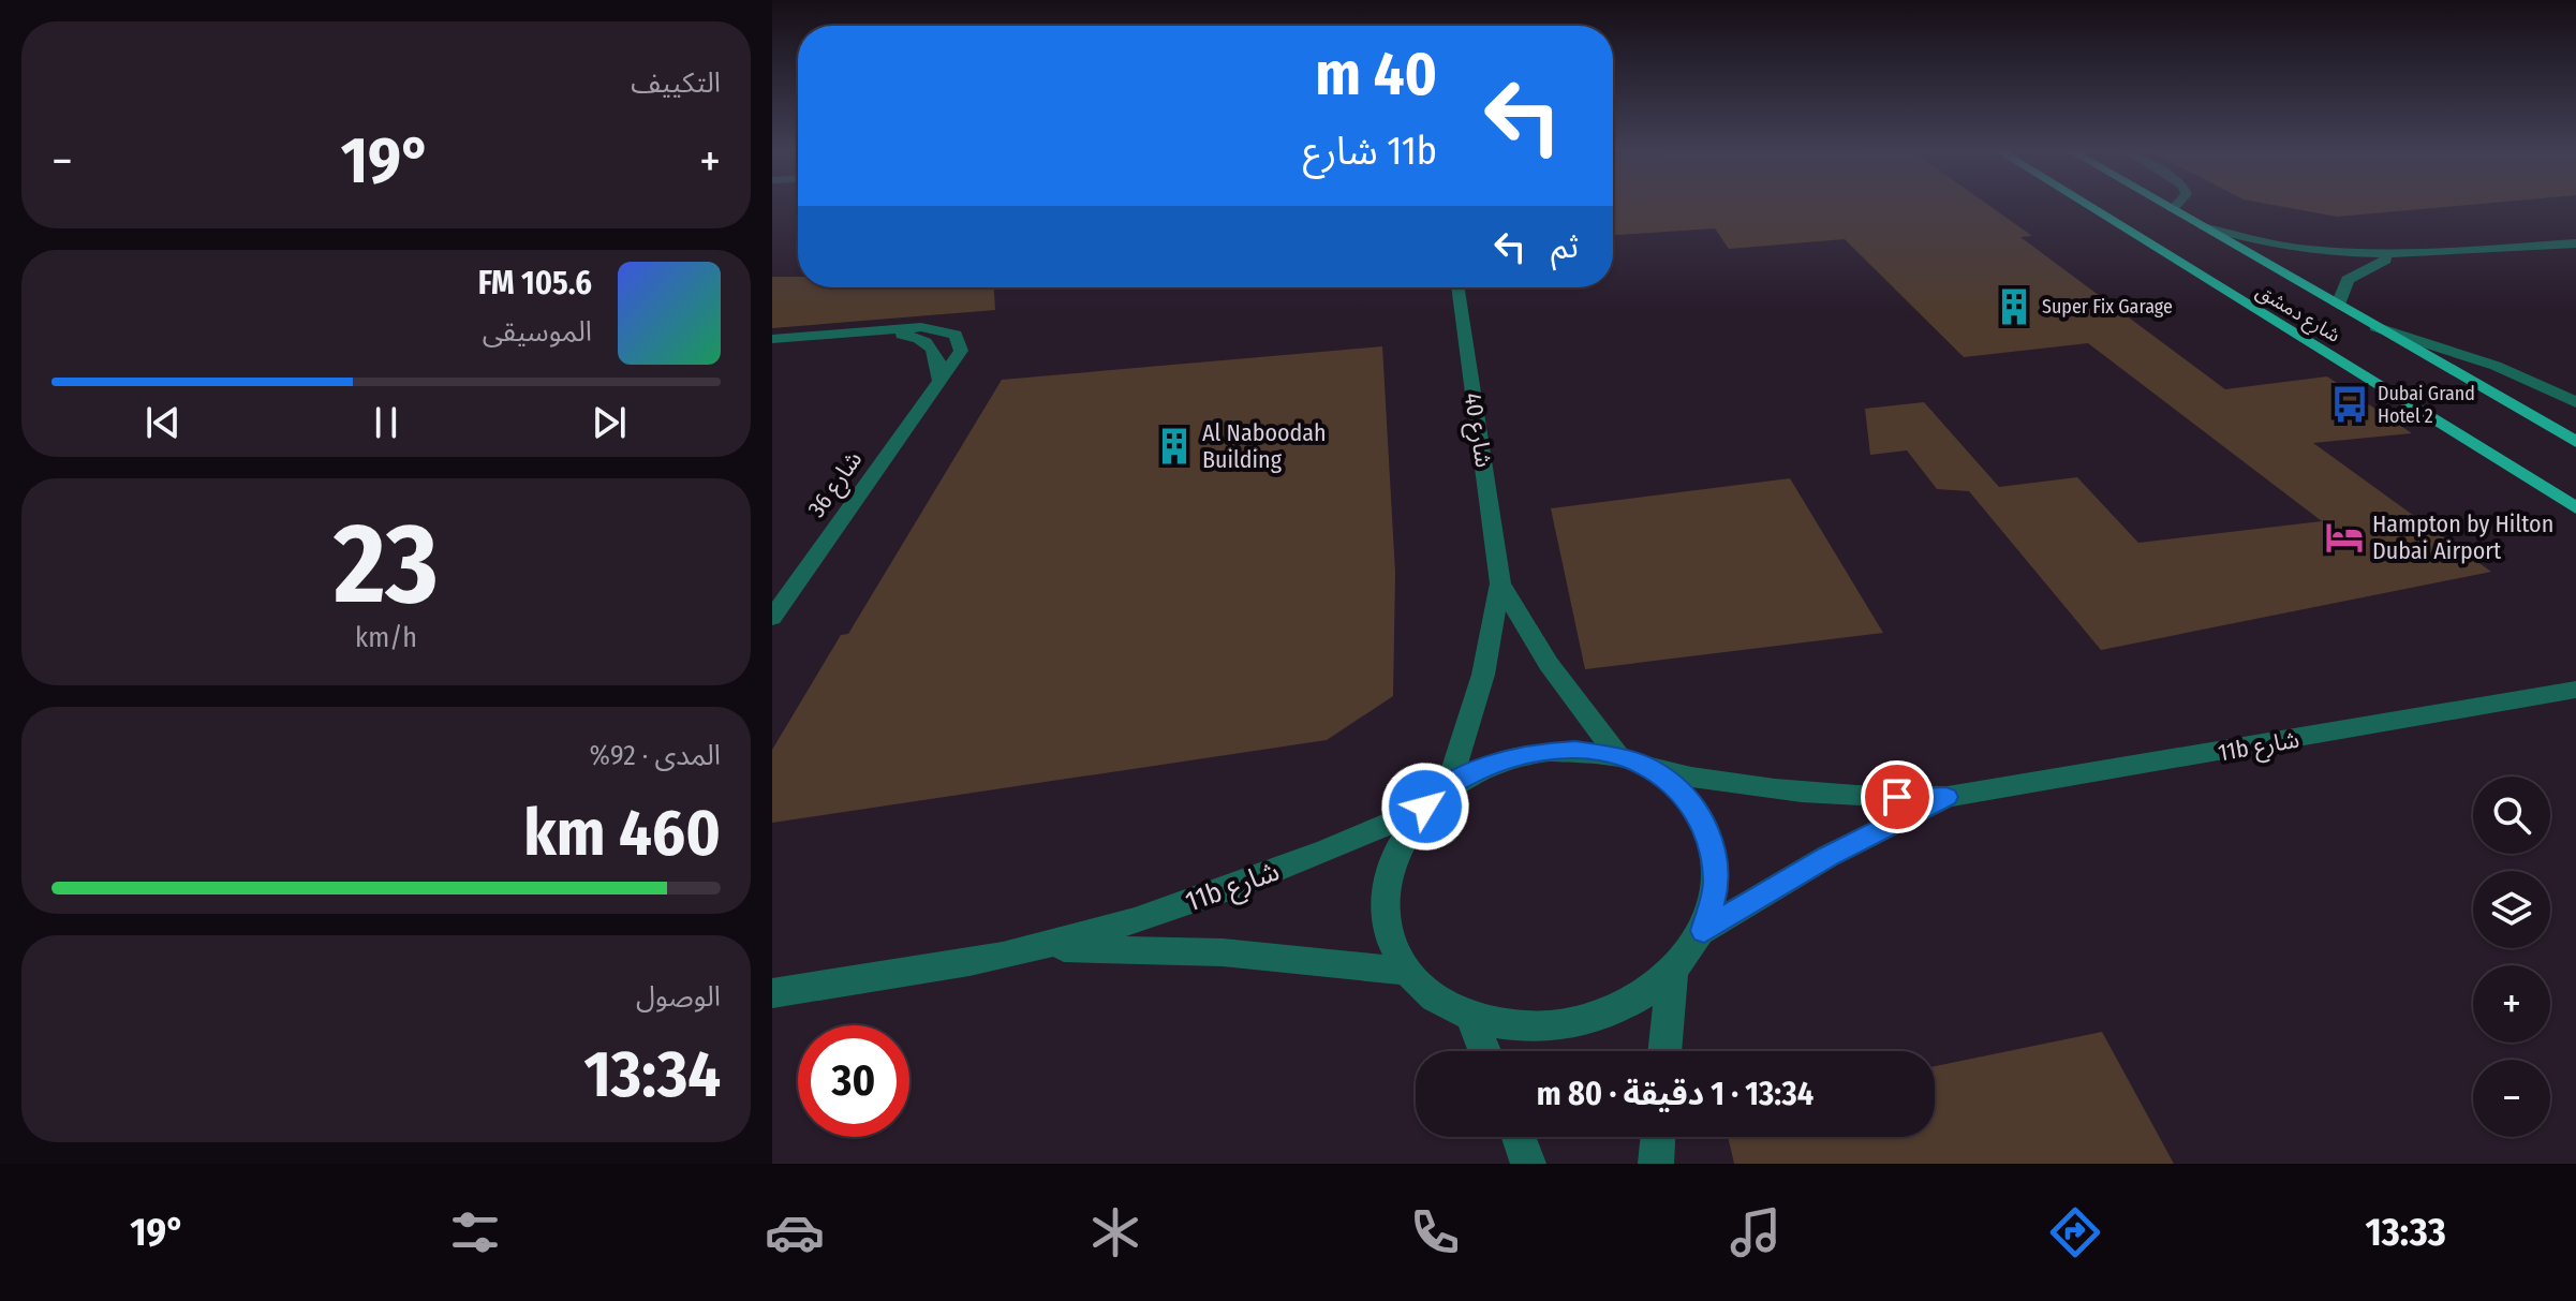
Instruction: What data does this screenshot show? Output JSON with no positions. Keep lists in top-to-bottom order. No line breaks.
{"streets":{"main road":["شارع دمشق"],"street":["شارع 40","شارع 36","11b شارع"]},"crossings":[["شارع 40","11b شارع"]],"places":{"building":["Super Fix Garage","Al Naboodah Building"],"bus stop":["Dubai Grand Hotel 2"],"hotel":["Hampton by Hilton Dubai Airport"]},"page":{"tile":["التكييف",["23","km/h"],["المدى · 92%","460 km"],["الوصول","13:34"]],"turn":["40 m","11b شارع"],"heat":["−","19°","+"],"then":"ثم","song":["105.6 FM","الموسيقى"],"map_buttons":["+","−"],"limit":"30","trip":"13:34 · 1 دقيقة · 80 m","tabs":["13:33","19°"]}}
